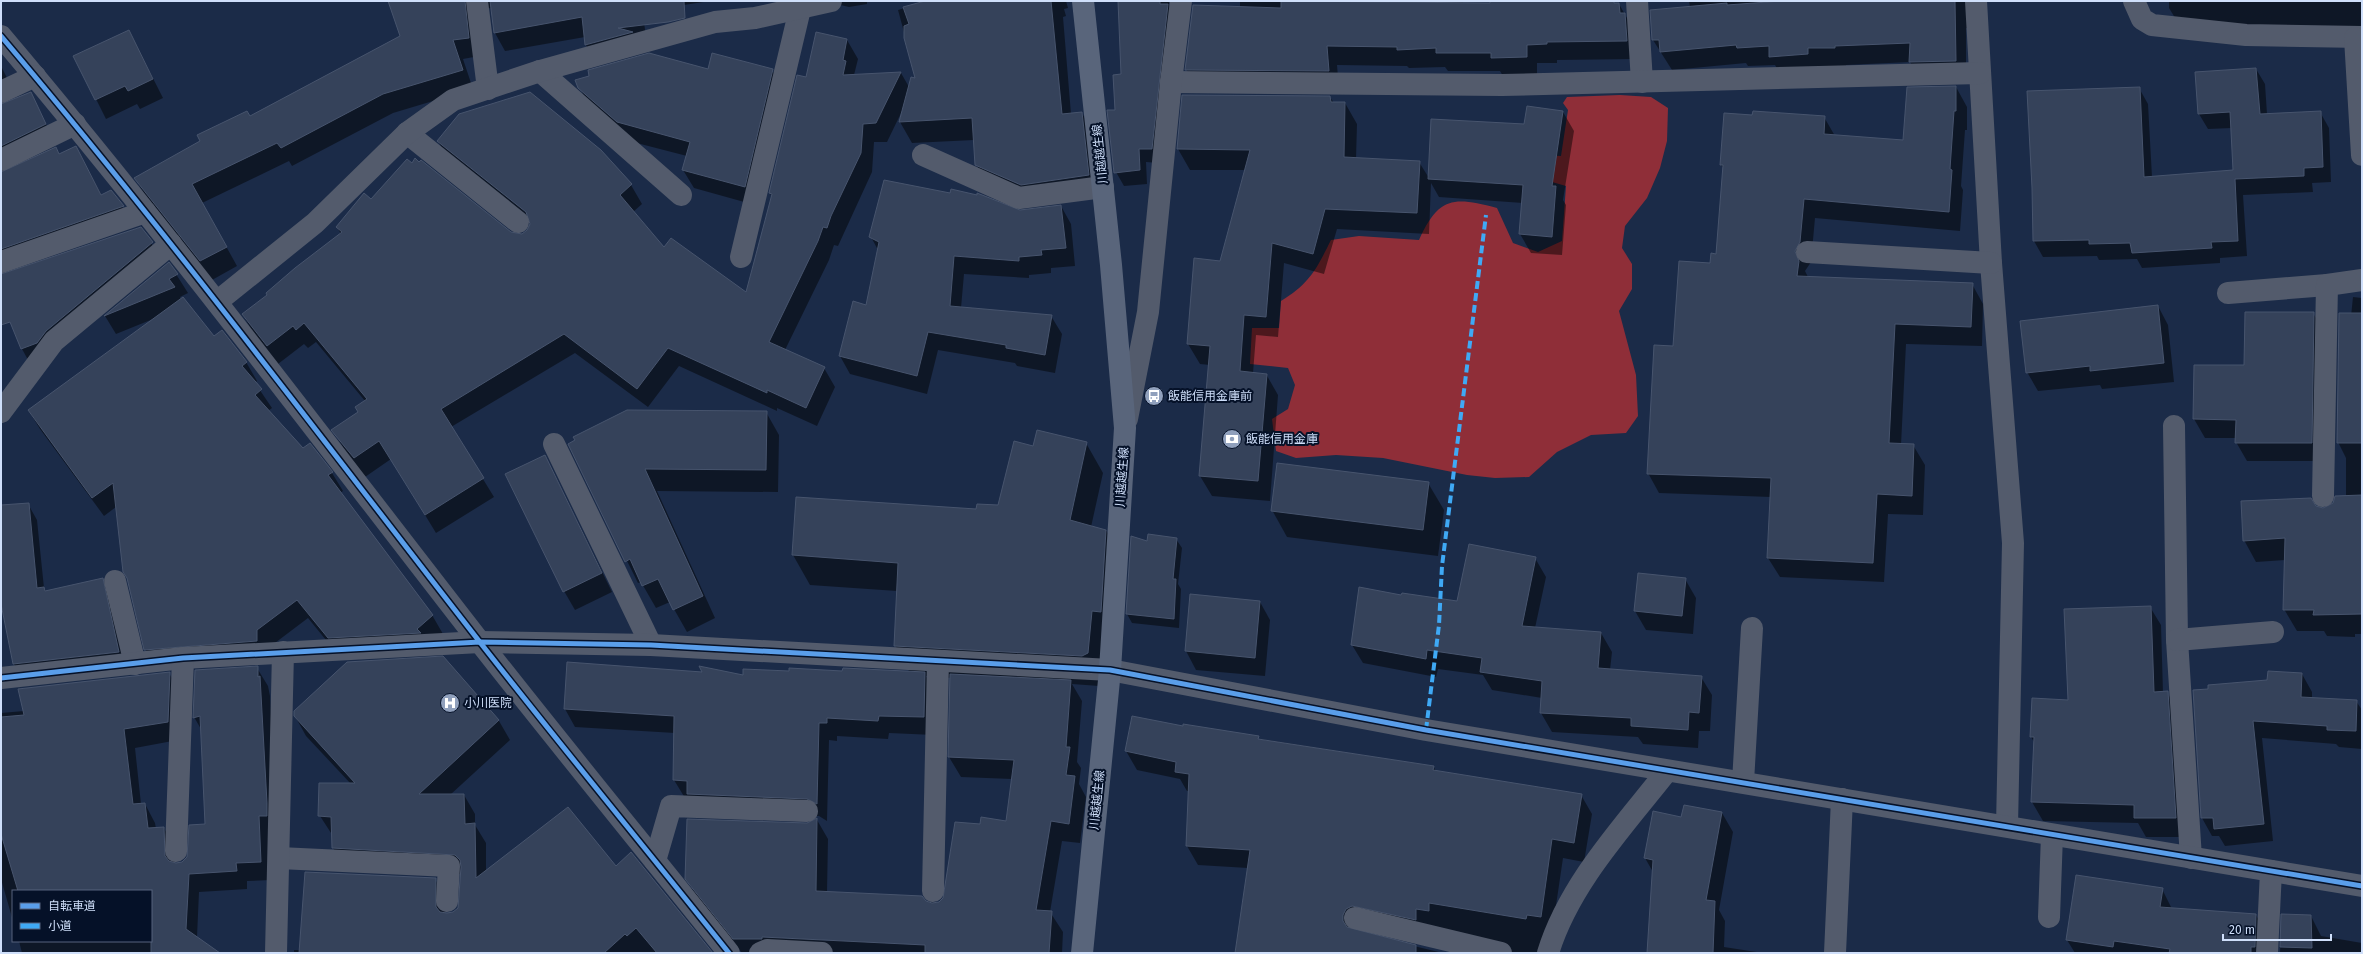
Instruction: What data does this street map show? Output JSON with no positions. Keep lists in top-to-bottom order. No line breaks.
{"streets":{"main road":["川越越生線"]},"places":{"bus stop":["飯能信用金庫前"],"bank":["飯能信用金庫"],"hospital":["小川医院"]},"legend":["自転車道","小道"],"scale_bar":"20 m"}
